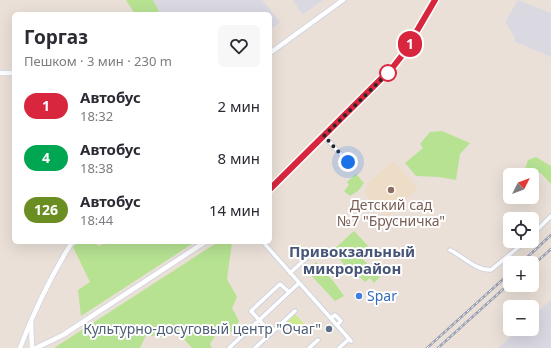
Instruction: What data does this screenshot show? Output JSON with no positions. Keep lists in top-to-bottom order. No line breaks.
{"districts":["Привокзальный микрорайон"],"places":["Детский сад №7 \"Брусничка\"","Spar","Культурно-досуговый центр \"Очаг\""],"lines":["bus line 1"],"north":"top right","page":{"on_map":"1","heading":["Горгаз","Пешком · 3 мин · 230 m"],"list":[{"mark":"1","name":"Автобус","note":"18:32","value":"2 мин"},{"mark":"4","name":"Автобус","note":"18:38","value":"8 мин"},{"mark":"126","name":"Автобус","note":"18:44","value":"14 мин"}],"map_buttons":["+","−"]}}
